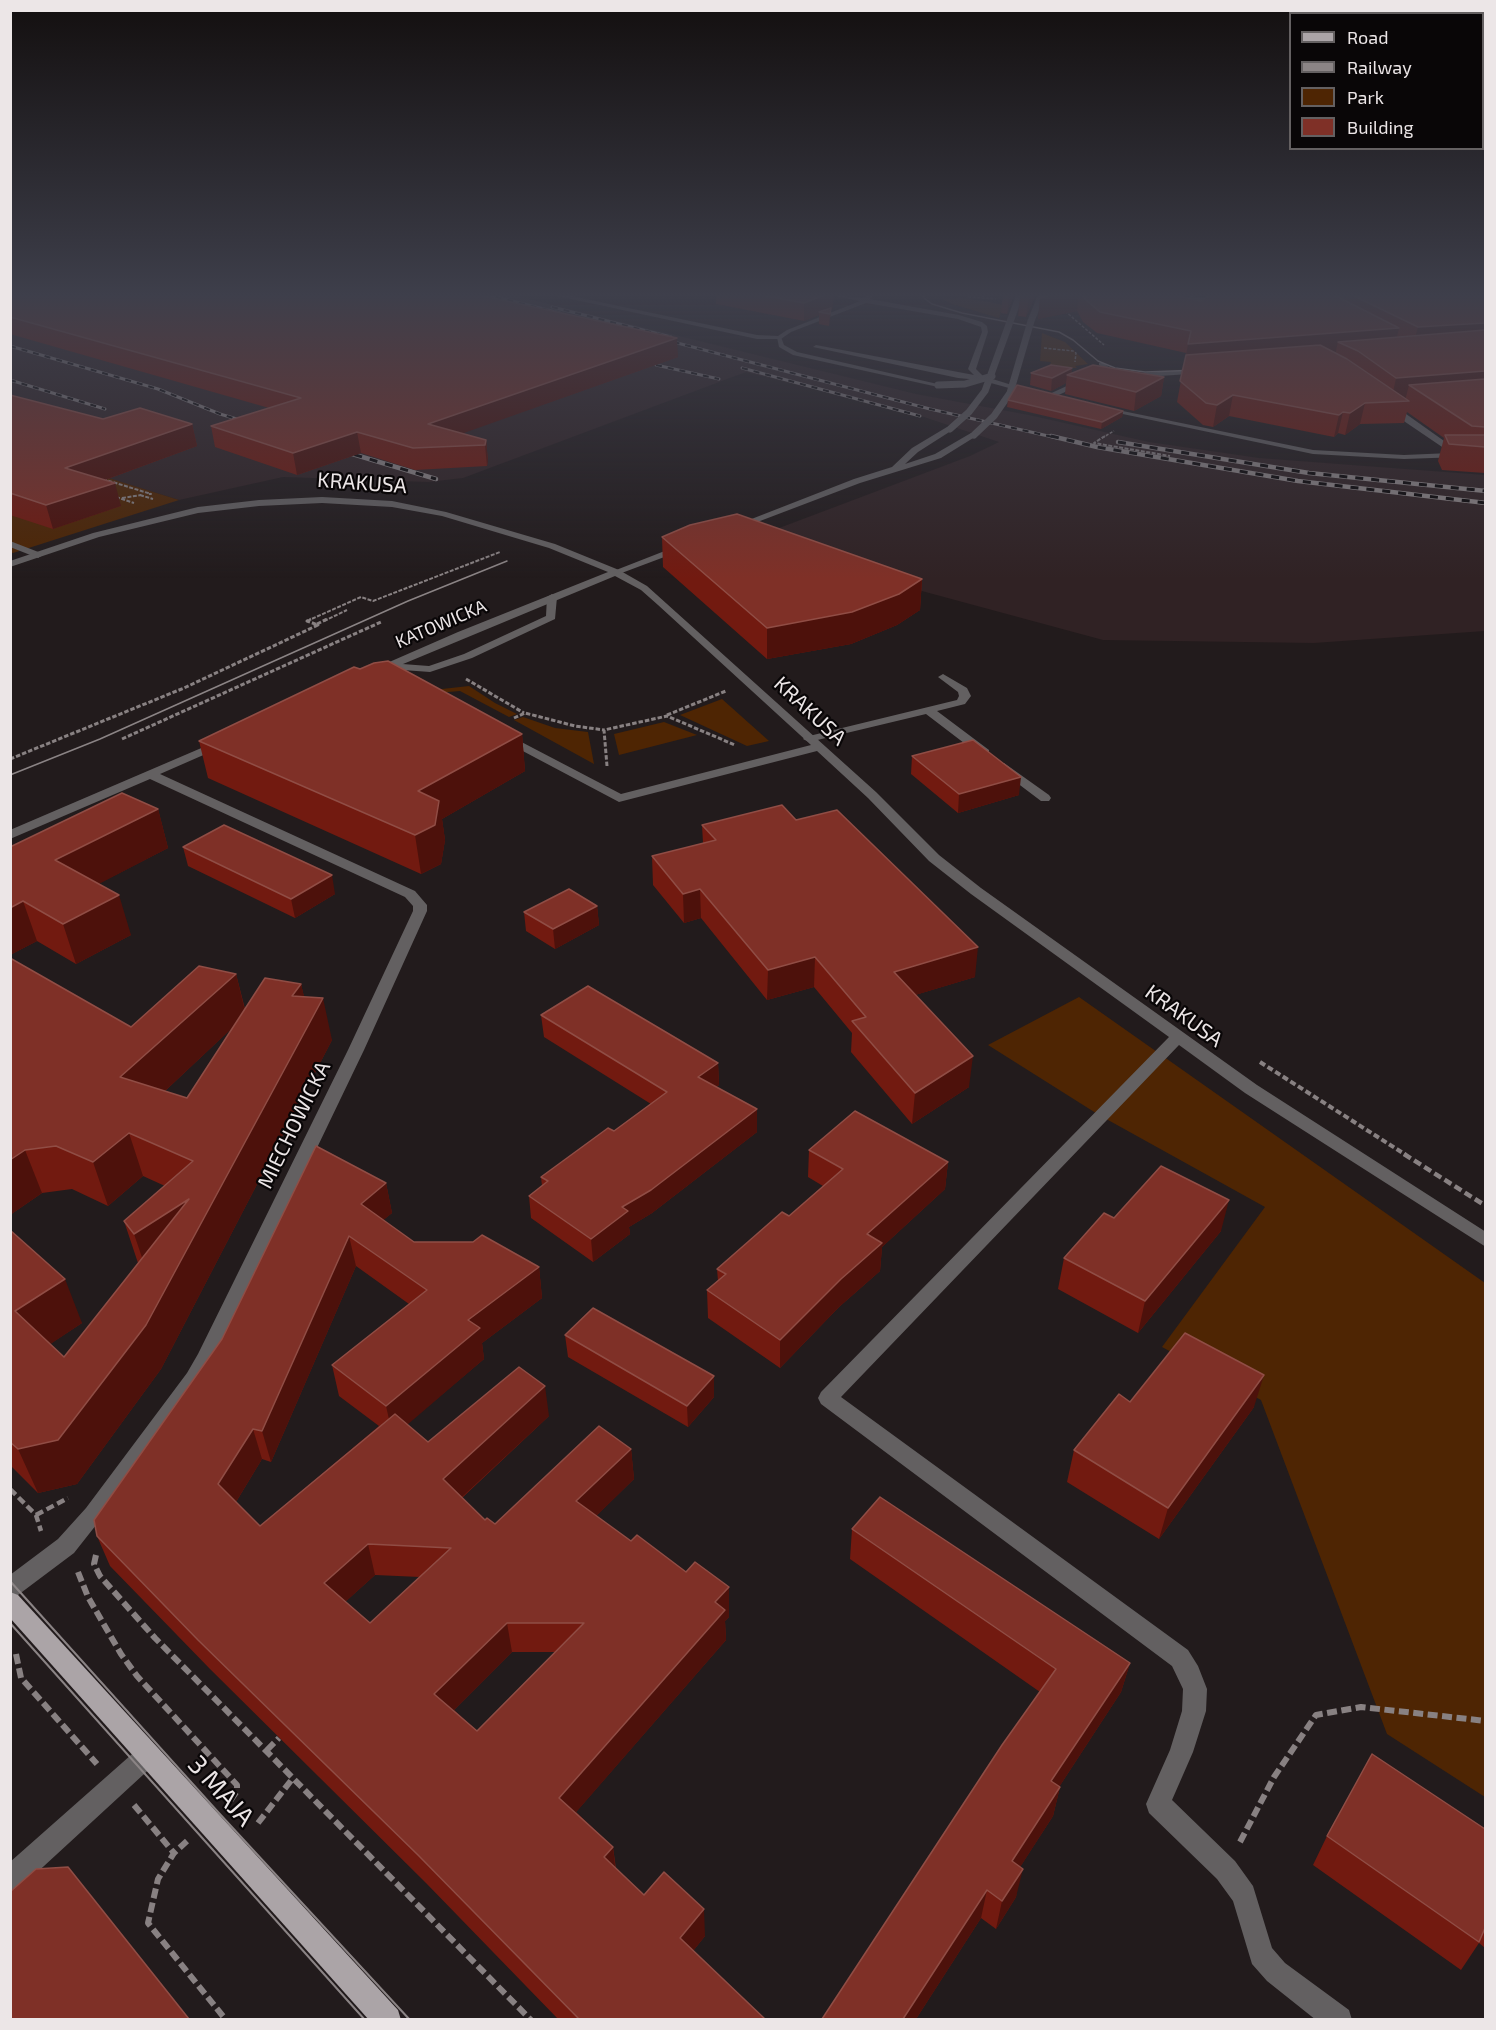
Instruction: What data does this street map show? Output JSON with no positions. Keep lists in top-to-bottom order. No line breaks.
{"streets":{"main road":["3 MAJA"],"street":["KRAKUSA","KATOWICKA","MIECHOWICKA"]},"crossings":[["KRAKUSA","KATOWICKA"]],"legend":["Road","Railway","Park","Building"]}
